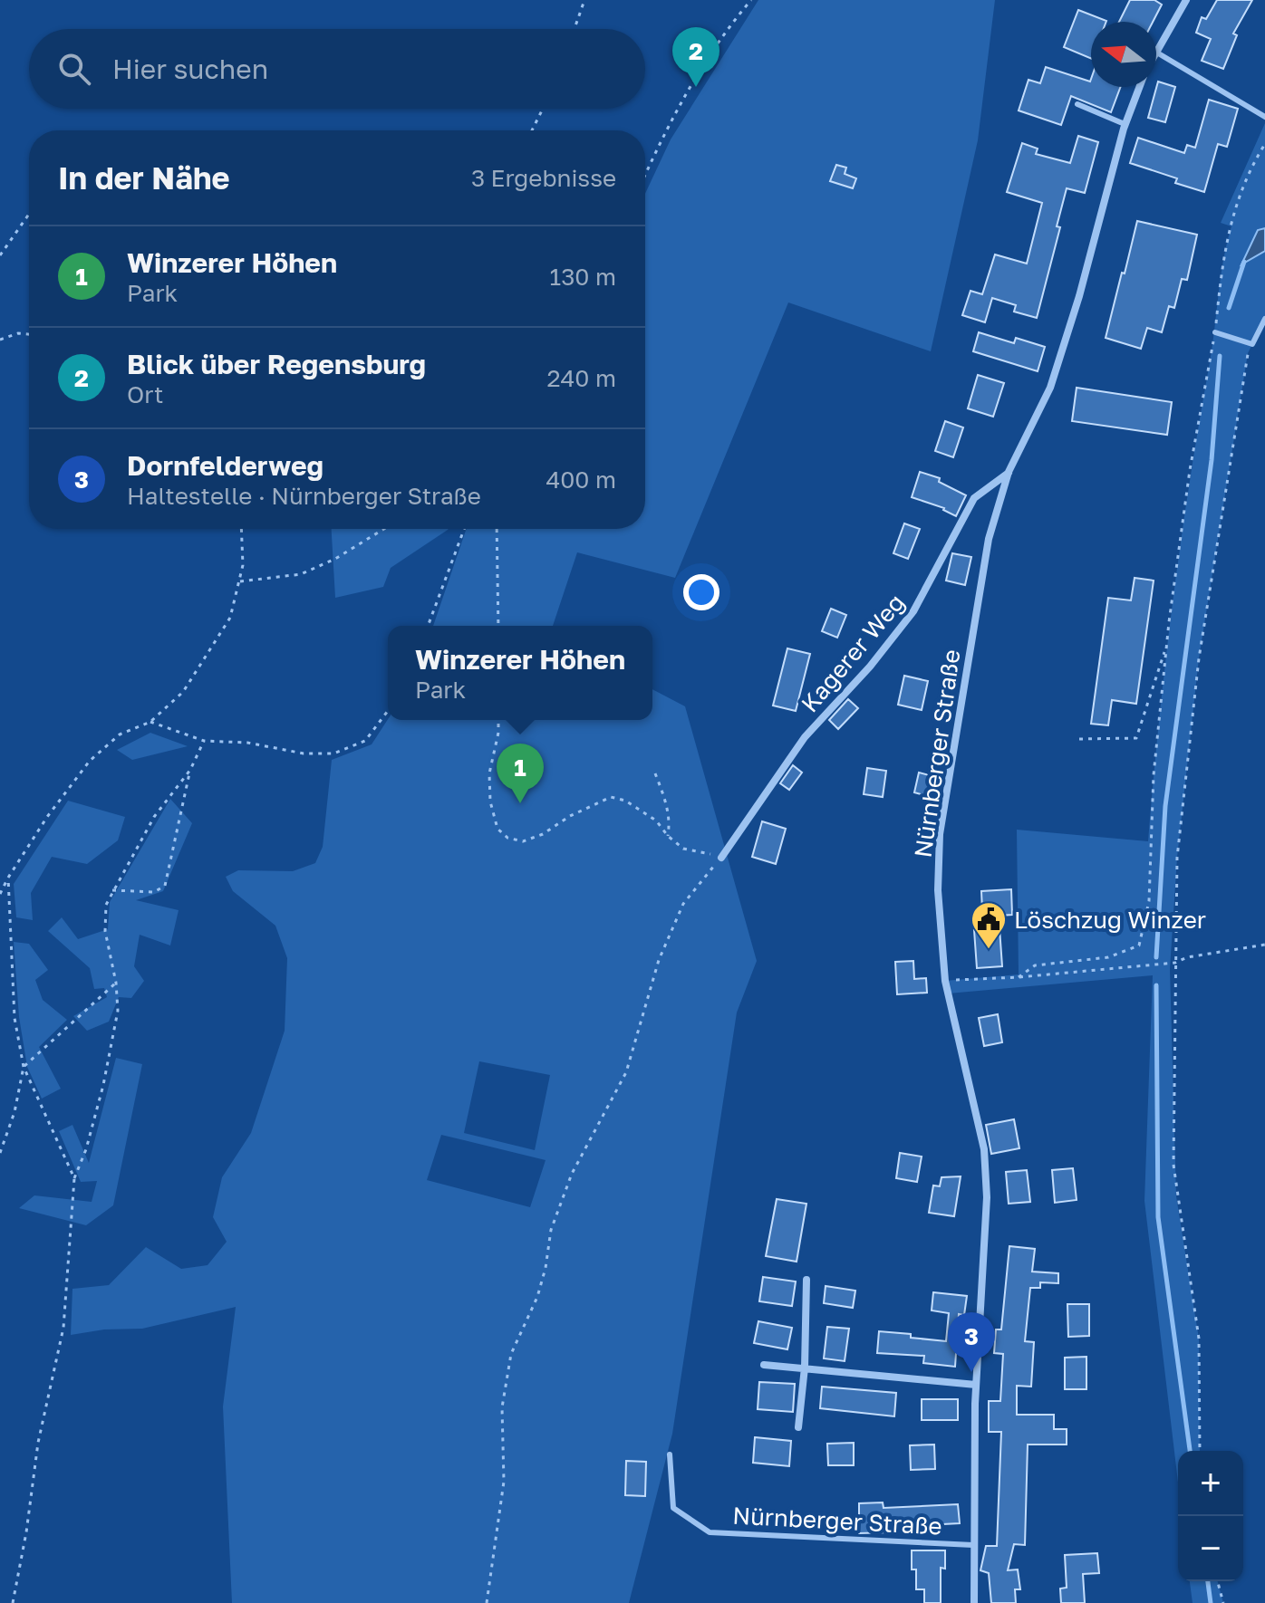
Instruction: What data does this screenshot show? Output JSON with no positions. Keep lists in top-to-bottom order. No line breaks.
{"streets":{"street":["Kagerer Weg","Nürnberger Straße"]},"crossings":[["Kagerer Weg","Nürnberger Straße"]],"places":{"public building":["Löschzug Winzer"]},"north":"left","page":{"pins":["2","1","3"],"search":"Hier suchen","heading":["In der Nähe","3 Ergebnisse"],"list":[{"mark":"1","name":"Winzerer Höhen","note":"Park","value":"130 m"},{"mark":"2","name":"Blick über Regensburg","note":"Ort","value":"240 m"},{"mark":"3","name":"Dornfelderweg","note":"Haltestelle · Nürnberger Straße","value":"400 m"}],"popup":["Winzerer Höhen","Park"],"map_buttons":["+","−"]}}
